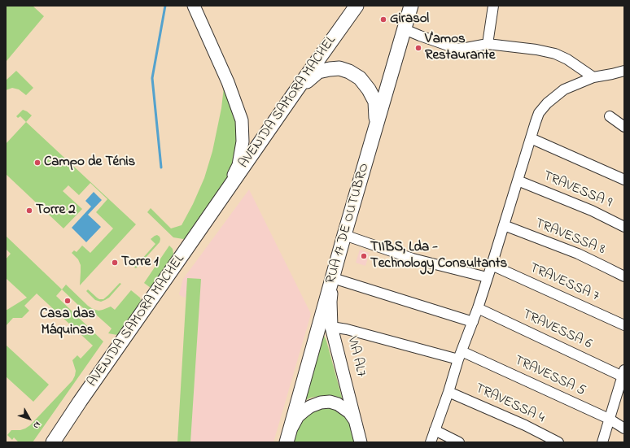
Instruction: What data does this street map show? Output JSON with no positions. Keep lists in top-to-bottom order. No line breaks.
{"streets":{"main road":["AVENIDA SAMORA MACHEL","RUA 17 DE OUTUBRO"],"street":["TRAVESSA 9","TRAVESSA 8","TRAVESSA 7","TRAVESSA 6","VIA AL7","TRAVESSA 5","TRAVESSA 4"]},"crossings":[["RUA 17 DE OUTUBRO","VIA AL7"],["VIA AL7","TRAVESSA 5"]],"places":["Girasol","V'amos Restaurante","Campo de Ténis","Torre 2","TIIBS, Lda - Technology Consultants","Torre 1","Casa das Máquinas"],"north":"bottom right"}
